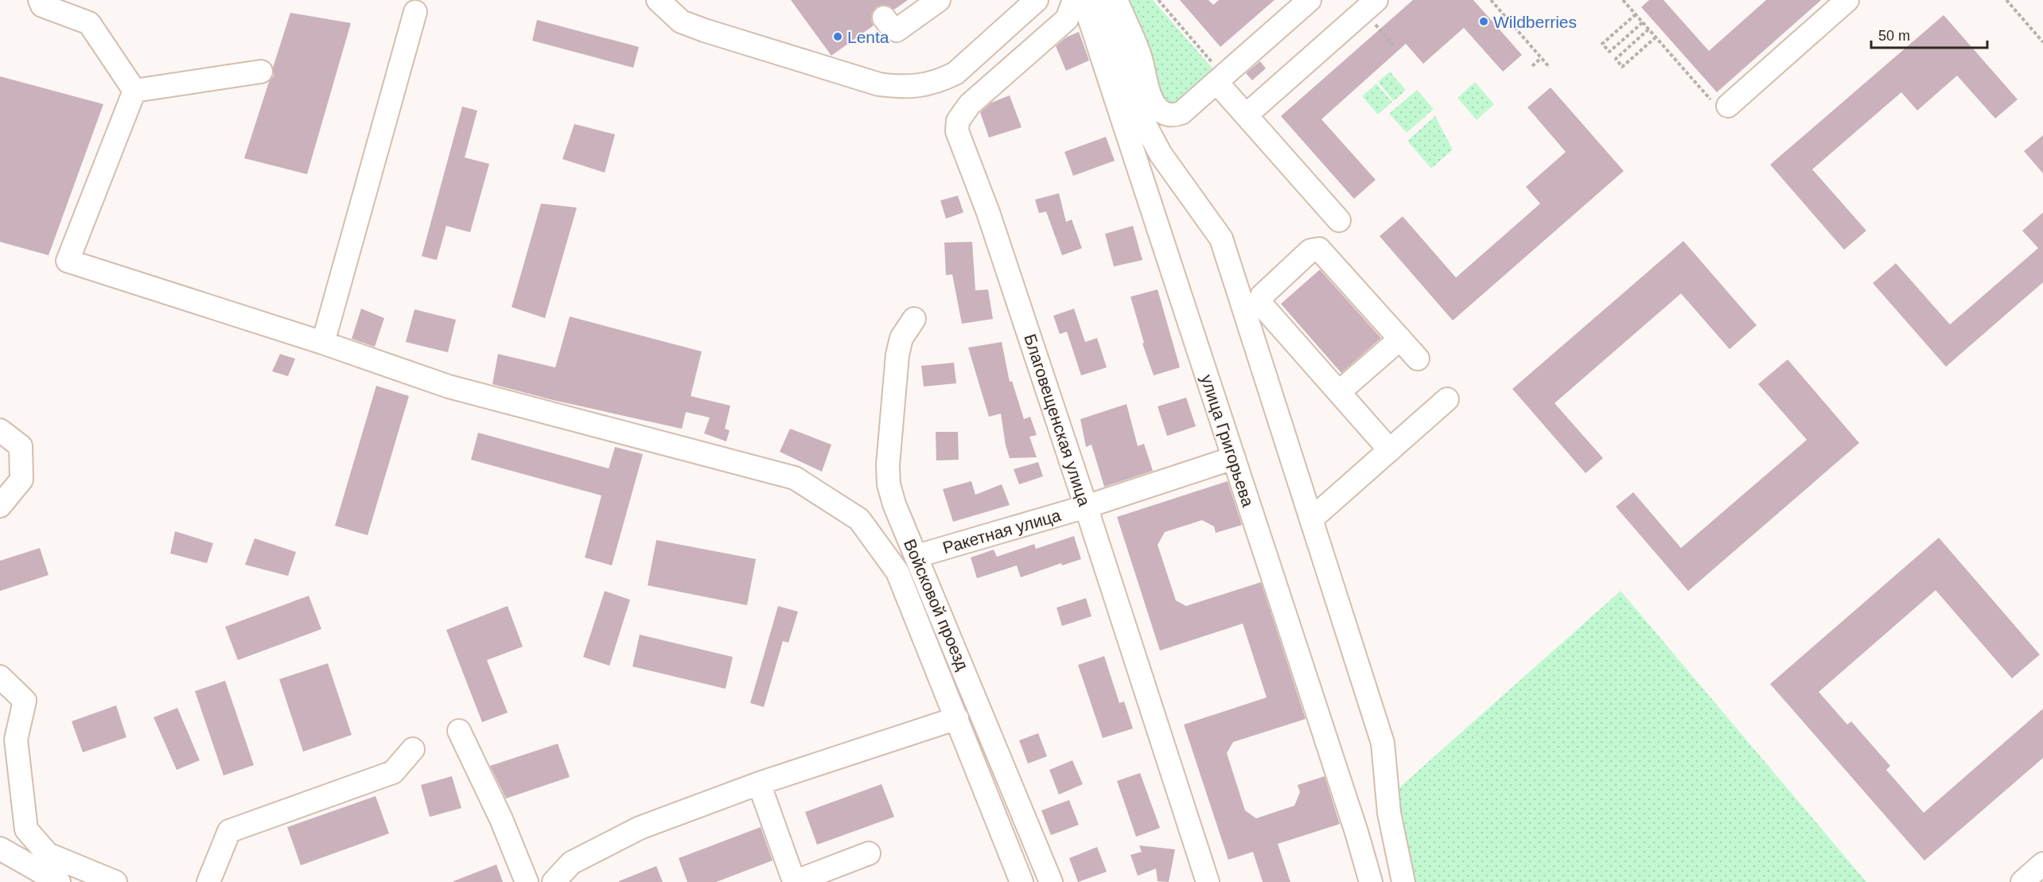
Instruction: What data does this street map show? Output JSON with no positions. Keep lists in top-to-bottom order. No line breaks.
{"streets":{"street":["Благовещенская улица","улица Григорьева","Ракетная улица","Войсковой проезд"]},"crossings":[["Благовещенская улица","Ракетная улица"],["улица Григорьева","Ракетная улица"],["Ракетная улица","Войсковой проезд"]],"places":["Wildberries","Lenta"],"scale_bar":"50 m"}
